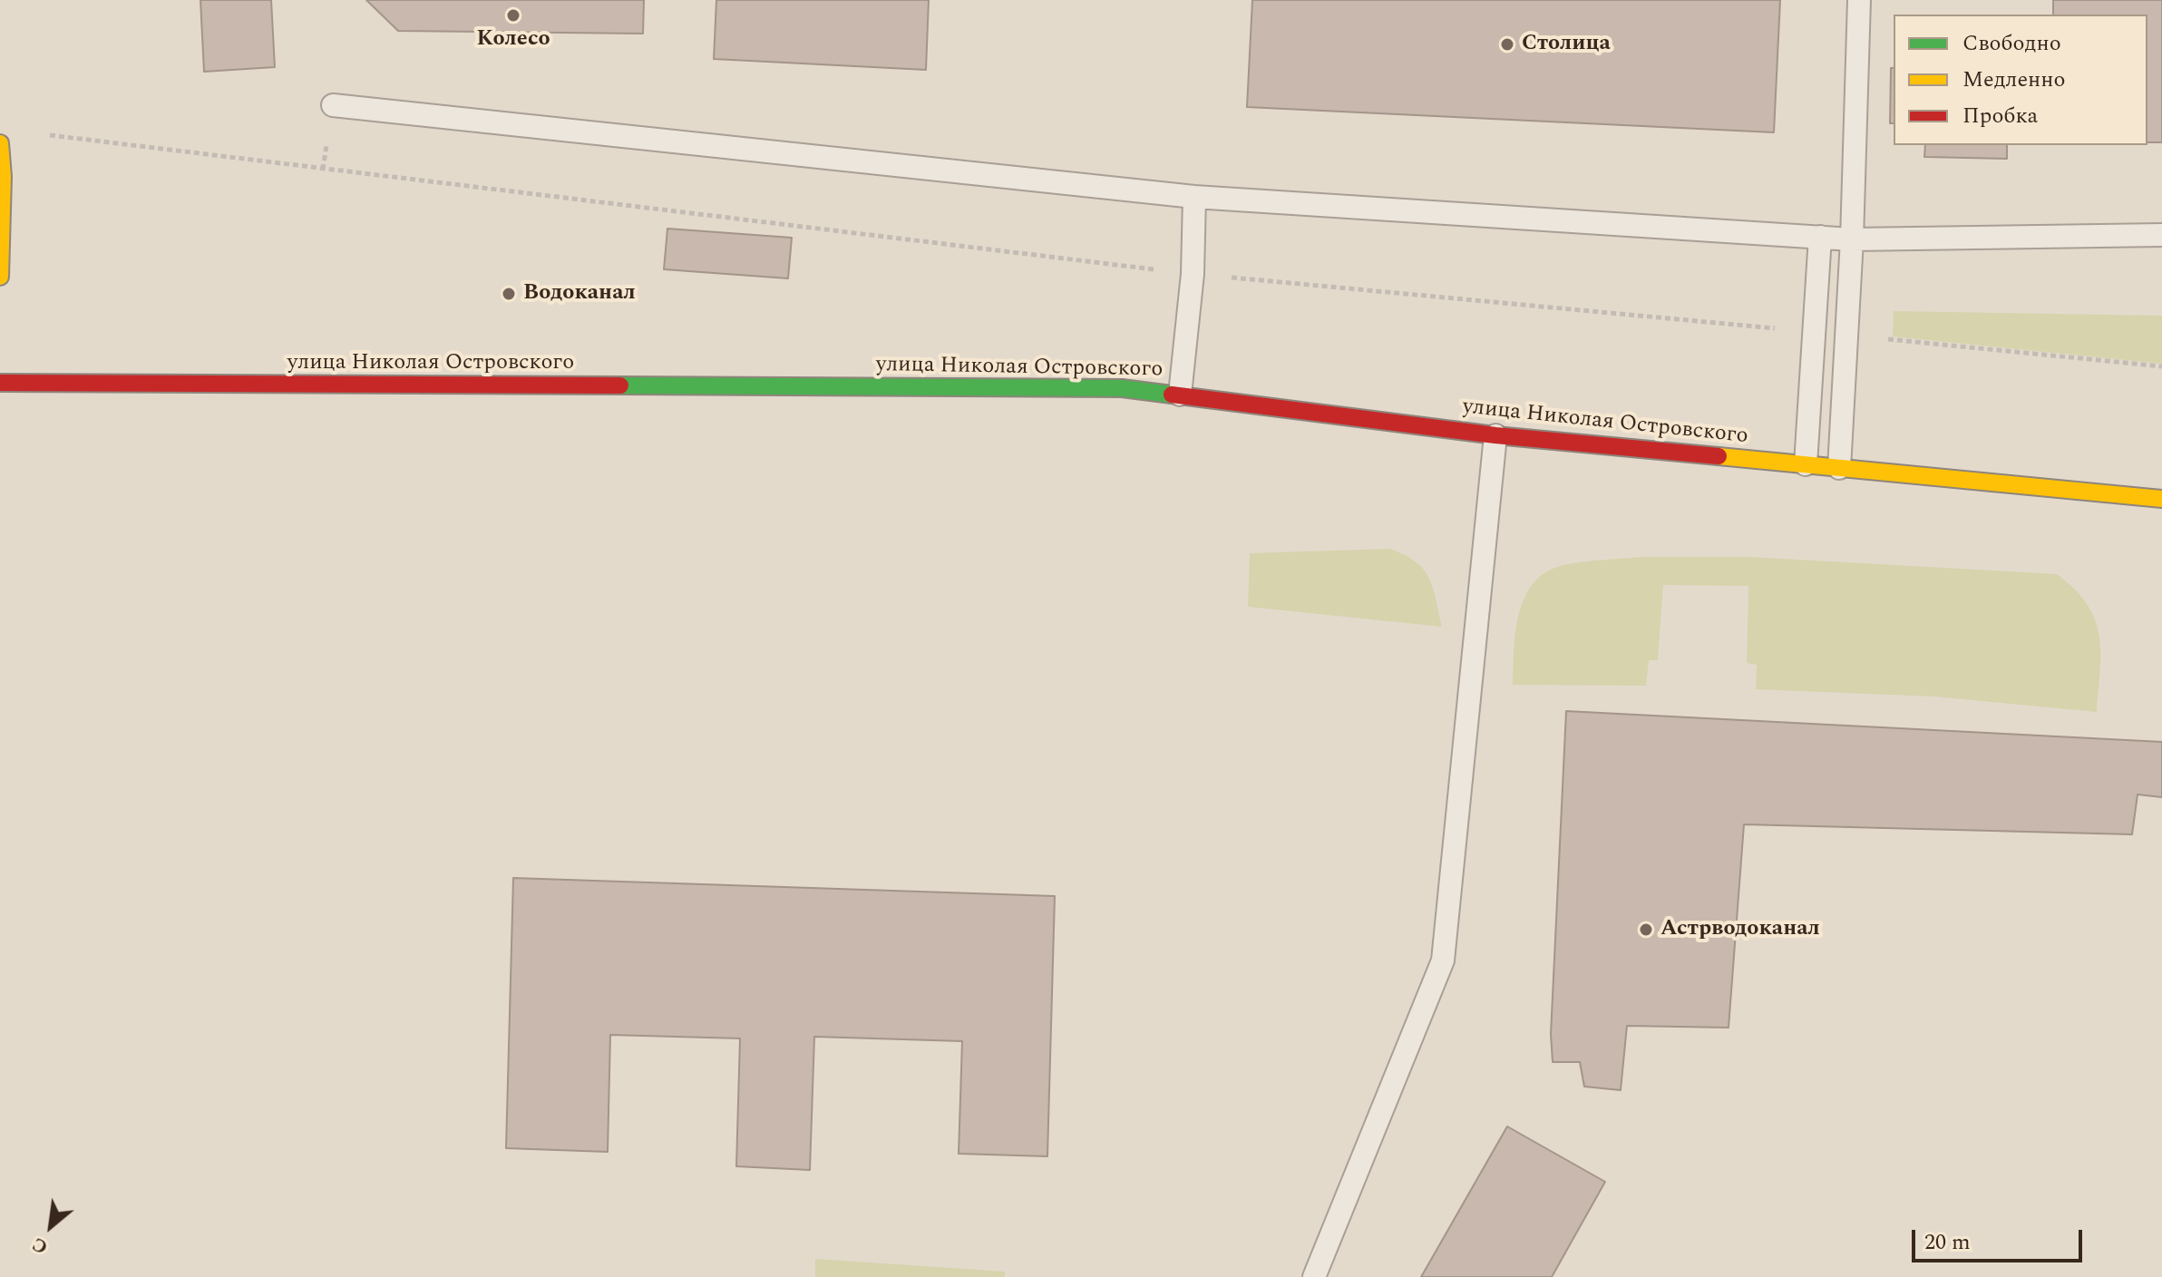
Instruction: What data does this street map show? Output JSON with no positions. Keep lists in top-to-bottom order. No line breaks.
{"streets":{"main road":["улица Николая Островского"]},"places":["Колесо","Столица","Водоканал","Астрводоканал"],"legend":["Свободно","Медленно","Пробка"],"scale_bar":"20 m","north":"bottom left"}
